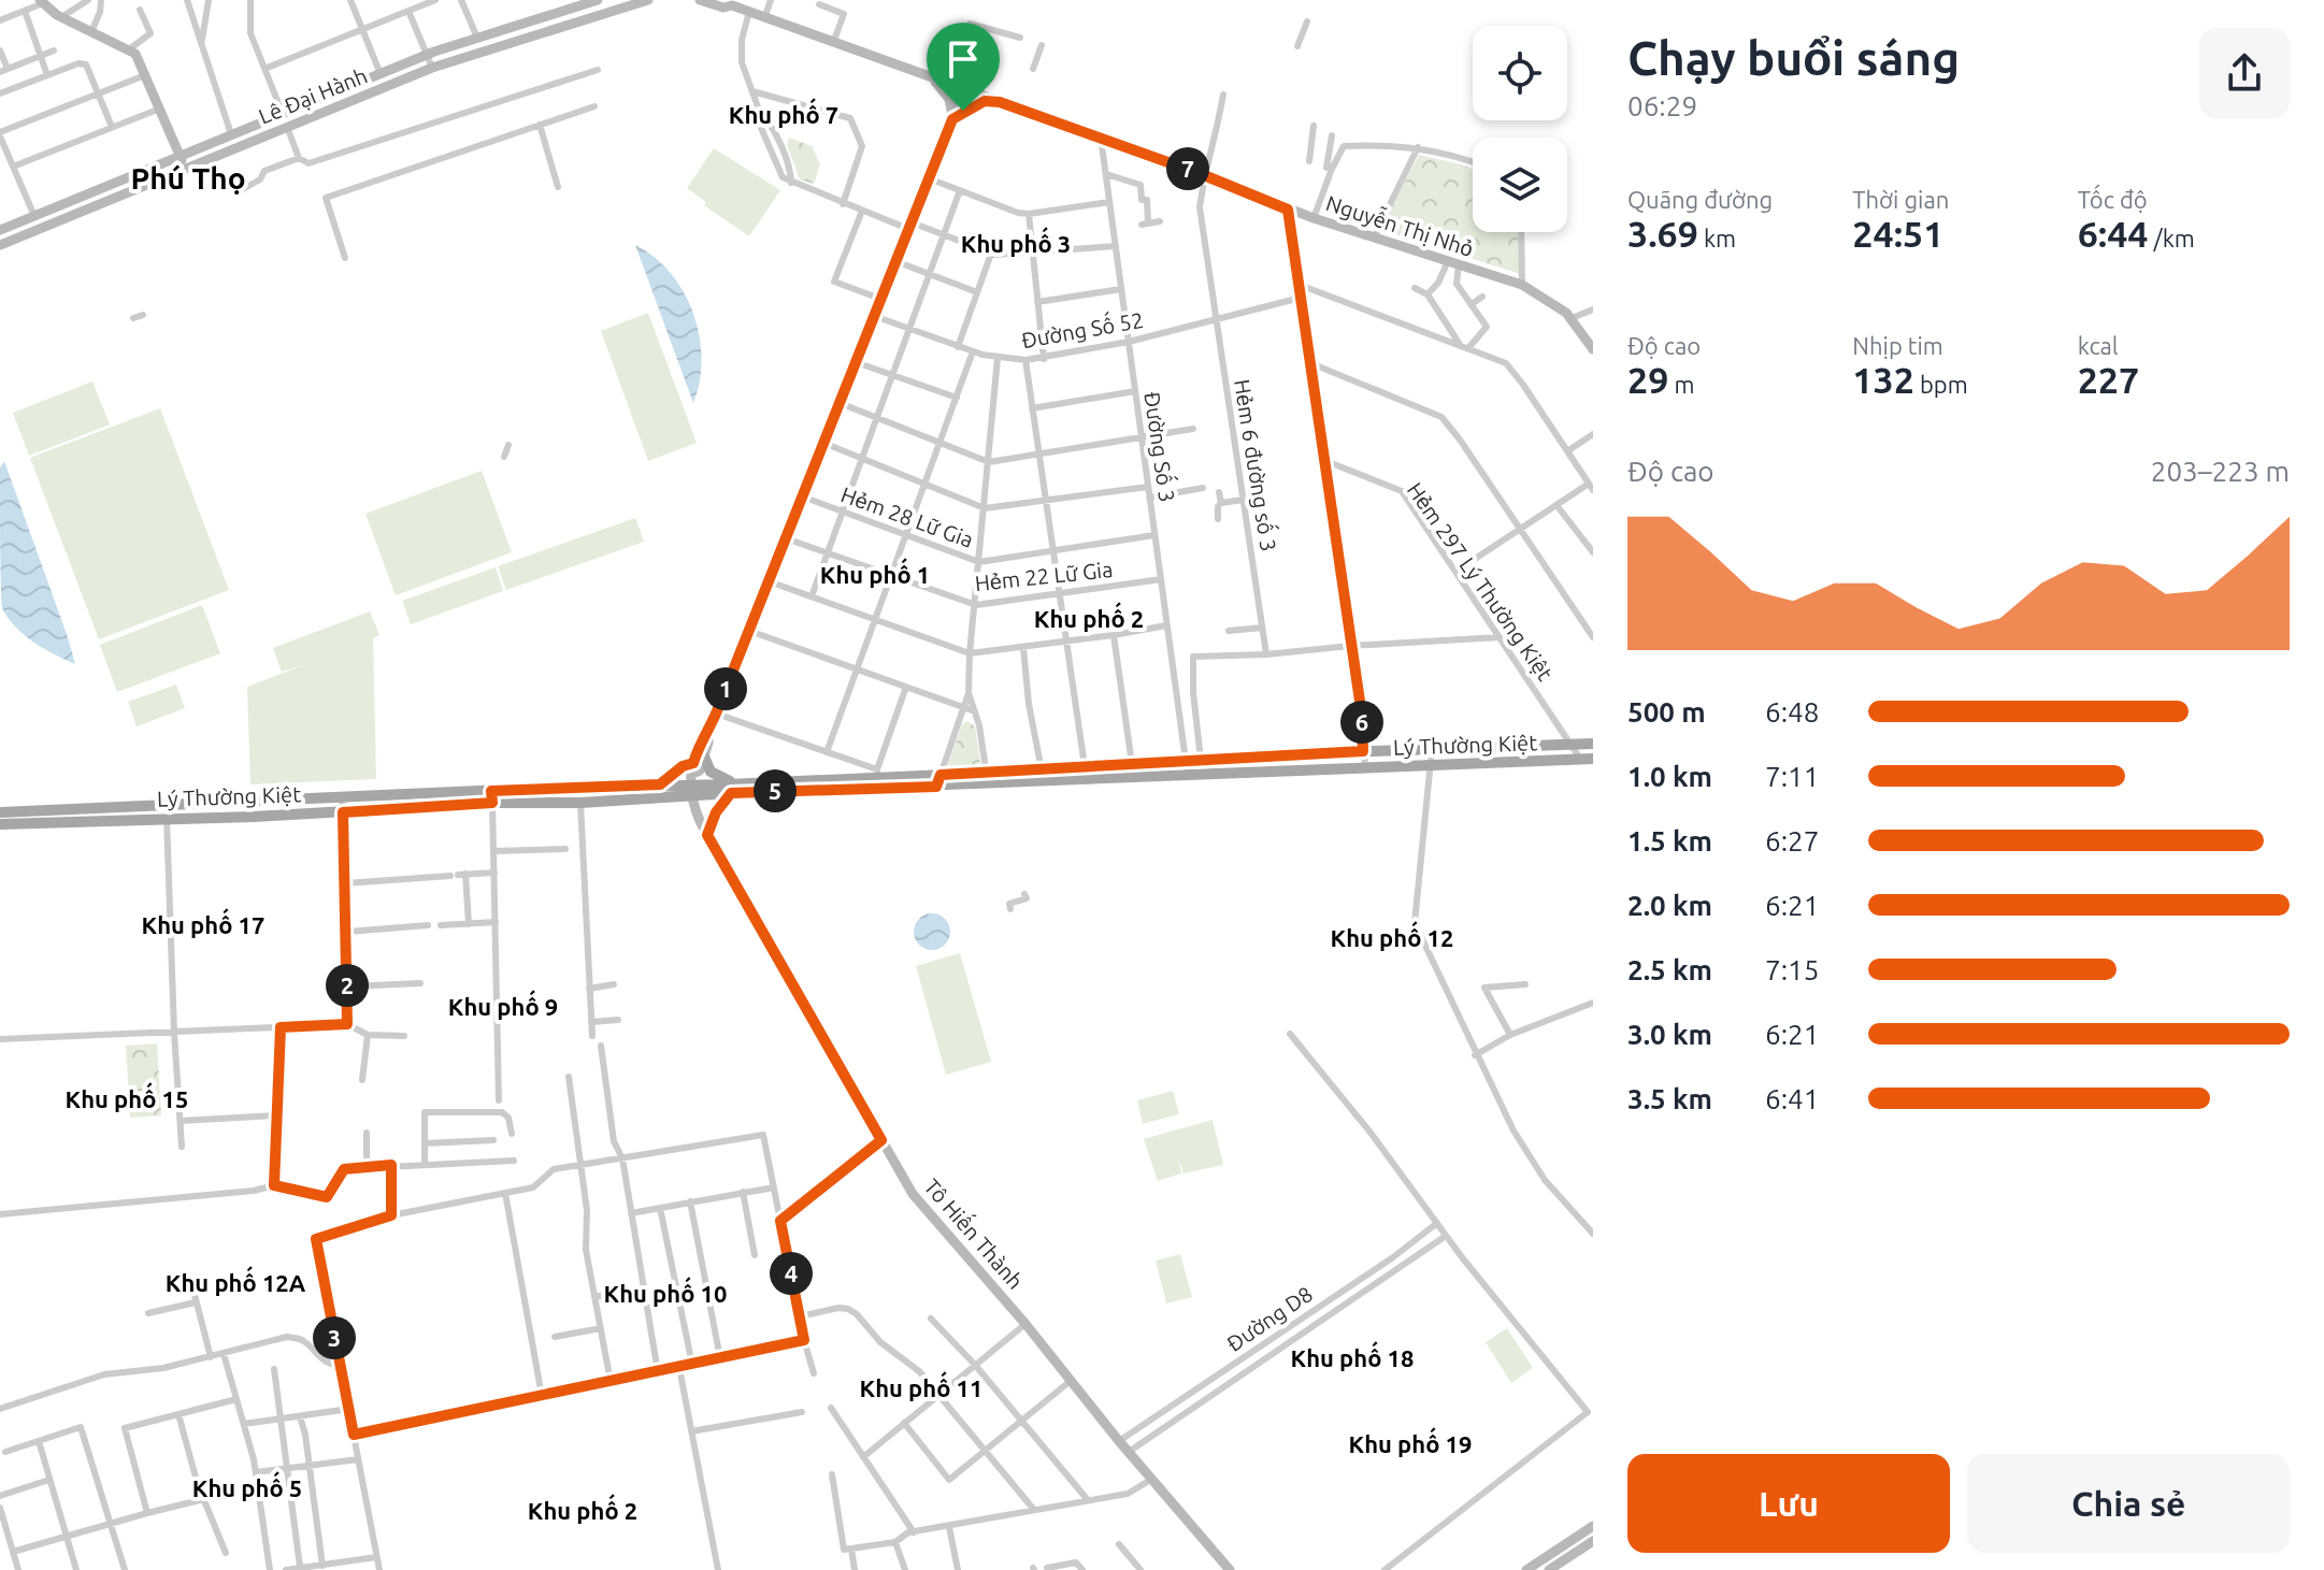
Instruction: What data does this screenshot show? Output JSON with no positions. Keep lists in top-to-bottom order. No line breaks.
{"streets":{"main road":["Lê Đại Hành","Nguyễn Thị Nhỏ","Lý Thường Kiệt","Tô Hiến Thành"],"street":["Đường Số 52","Đường Số 3","Hẻm 6 đường số 3","Hẻm 28 Lữ Gia","Hẻm 22 Lữ Gia","Hẻm 297 Lý Thường Kiệt","Đường D8"]},"crossings":[["Nguyễn Thị Nhỏ","Đường Số 3"],["Nguyễn Thị Nhỏ","Hẻm 6 đường số 3"],["Đường Số 52","Đường Số 3"],["Đường Số 52","Hẻm 6 đường số 3"],["Đường Số 3","Hẻm 28 Lữ Gia"],["Đường Số 3","Hẻm 22 Lữ Gia"],["Đường Số 3","Lý Thường Kiệt"],["Hẻm 297 Lý Thường Kiệt","Lý Thường Kiệt"],["Lý Thường Kiệt","Tô Hiến Thành"],["Tô Hiến Thành","Đường D8"]],"districts":["Khu phố 7","Phú Thọ","Khu phố 3","Khu phố 1","Khu phố 2","Khu phố 17","Khu phố 12","Khu phố 9","Khu phố 15","Khu phố 12A","Khu phố 10","Khu phố 18","Khu phố 11","Khu phố 19","Khu phố 5","Khu phố 2"],"page":{"heading":["Chạy buổi sáng","06:29"],"stats":[["Quãng đường","3.69 km"],["Thời gian","24:51"],["Tốc độ","6:44 /km"],["Độ cao","29 m"],["Nhịp tim","132 bpm"],["kcal","227"]],"pins":["7","1","6","5","2","4","3"],"chart":["Độ cao","203–223 m"],"list":[{"name":"500 m","note":"6:48"},{"name":"1.0 km","note":"7:11"},{"name":"1.5 km","note":"6:27"},{"name":"2.0 km","note":"6:21"},{"name":"2.5 km","note":"7:15"},{"name":"3.0 km","note":"6:21"},{"name":"3.5 km","note":"6:41"}],"buttons":["Lưu","Chia sẻ"]}}
